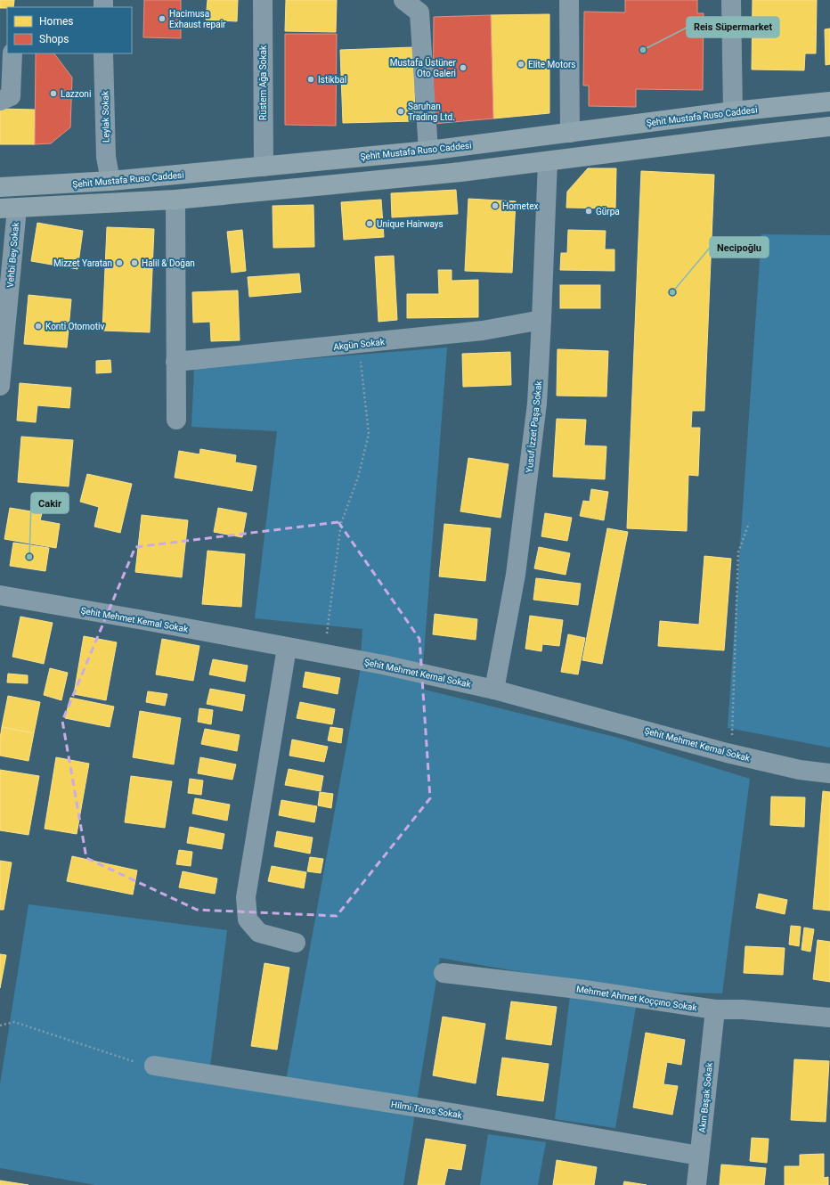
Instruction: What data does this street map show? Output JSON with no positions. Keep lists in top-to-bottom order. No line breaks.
{"streets":{"main road":["Şehit Mustafa Ruso Caddesi"],"street":["Rüstem Ağa Sokak","Leylak Sokak","Vehbi Bey Sokak","Akgün Sokak","Yusuf İzzet Paşa Sokak","Şehit Mehmet Kemal Sokak","Mehmet Ahmet Koççıno Sokak","Akın Başak Sokak","Hilmi Toros Sokak"]},"crossings":[["Rüstem Ağa Sokak","Şehit Mustafa Ruso Caddesi"],["Şehit Mustafa Ruso Caddesi","Leylak Sokak"],["Akgün Sokak","Yusuf İzzet Paşa Sokak"],["Yusuf İzzet Paşa Sokak","Şehit Mehmet Kemal Sokak"],["Mehmet Ahmet Koççıno Sokak","Akın Başak Sokak"],["Akın Başak Sokak","Hilmi Toros Sokak"]],"places":["Hacimusa Exhaust repair","Reis Süpermarket","Elite Motors","Mustafa Üstüner Oto Galeri","Istikbal","Lazzoni","Saruhan Trading Ltd.","Hometex","Gürpa","Unique Hairways","Mizzet Yaratan","Halil & Doğan","Necipoğlu","Konti Otomotiv","Cakir"],"legend":["Homes","Shops"]}
